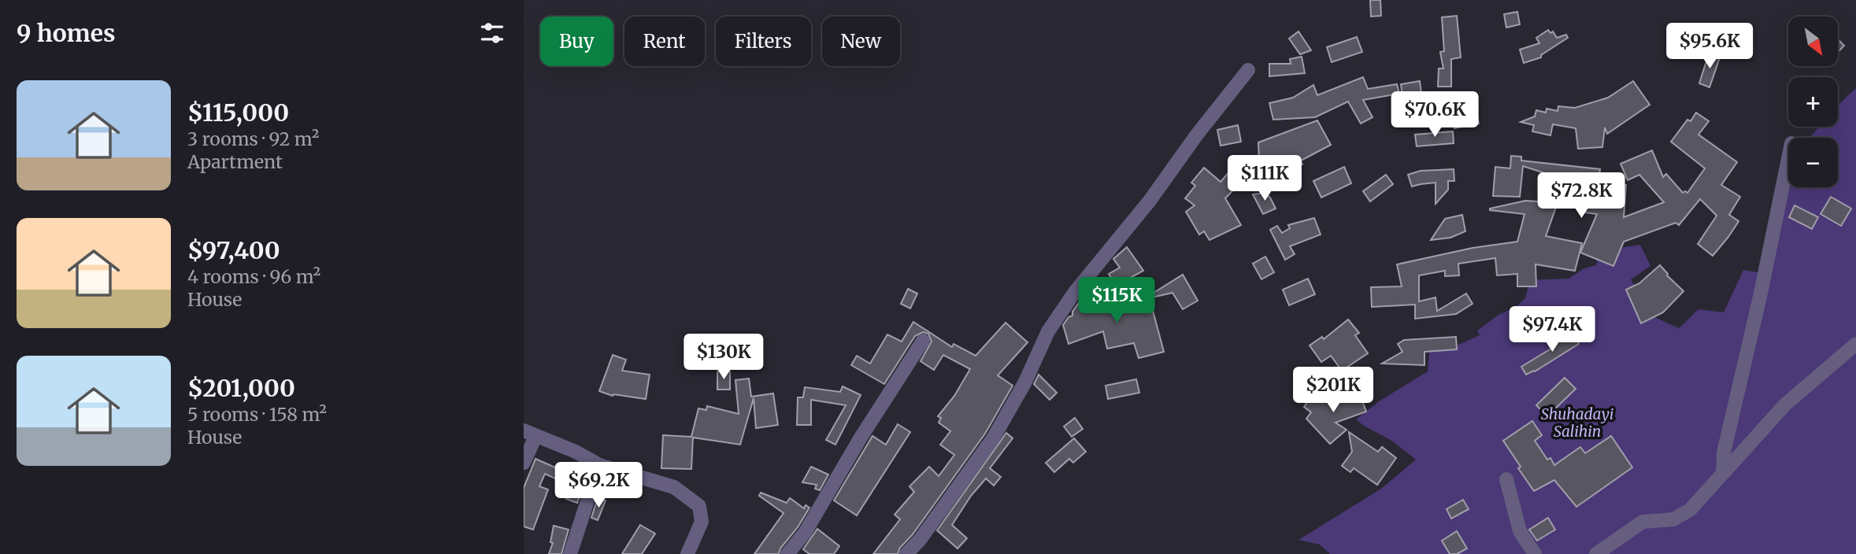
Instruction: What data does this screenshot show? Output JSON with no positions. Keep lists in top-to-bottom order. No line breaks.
{"parks":["Shuhadayi Salihin"],"north":"bottom right","page":{"heading":"9 homes","map_buttons":["+","−"],"chip":["Buy","Rent","Filters","New"],"price":["$95.6K","$70.6K","$111K","$72.8K","$115K","$97.4K","$130K","$201K","$69.2K"],"list":[{"name":"$115,000","note":"3 rooms · 92 m² · Apartment"},{"name":"$97,400","note":"4 rooms · 96 m² · House"},{"name":"$201,000","note":"5 rooms · 158 m² · House"}]}}
